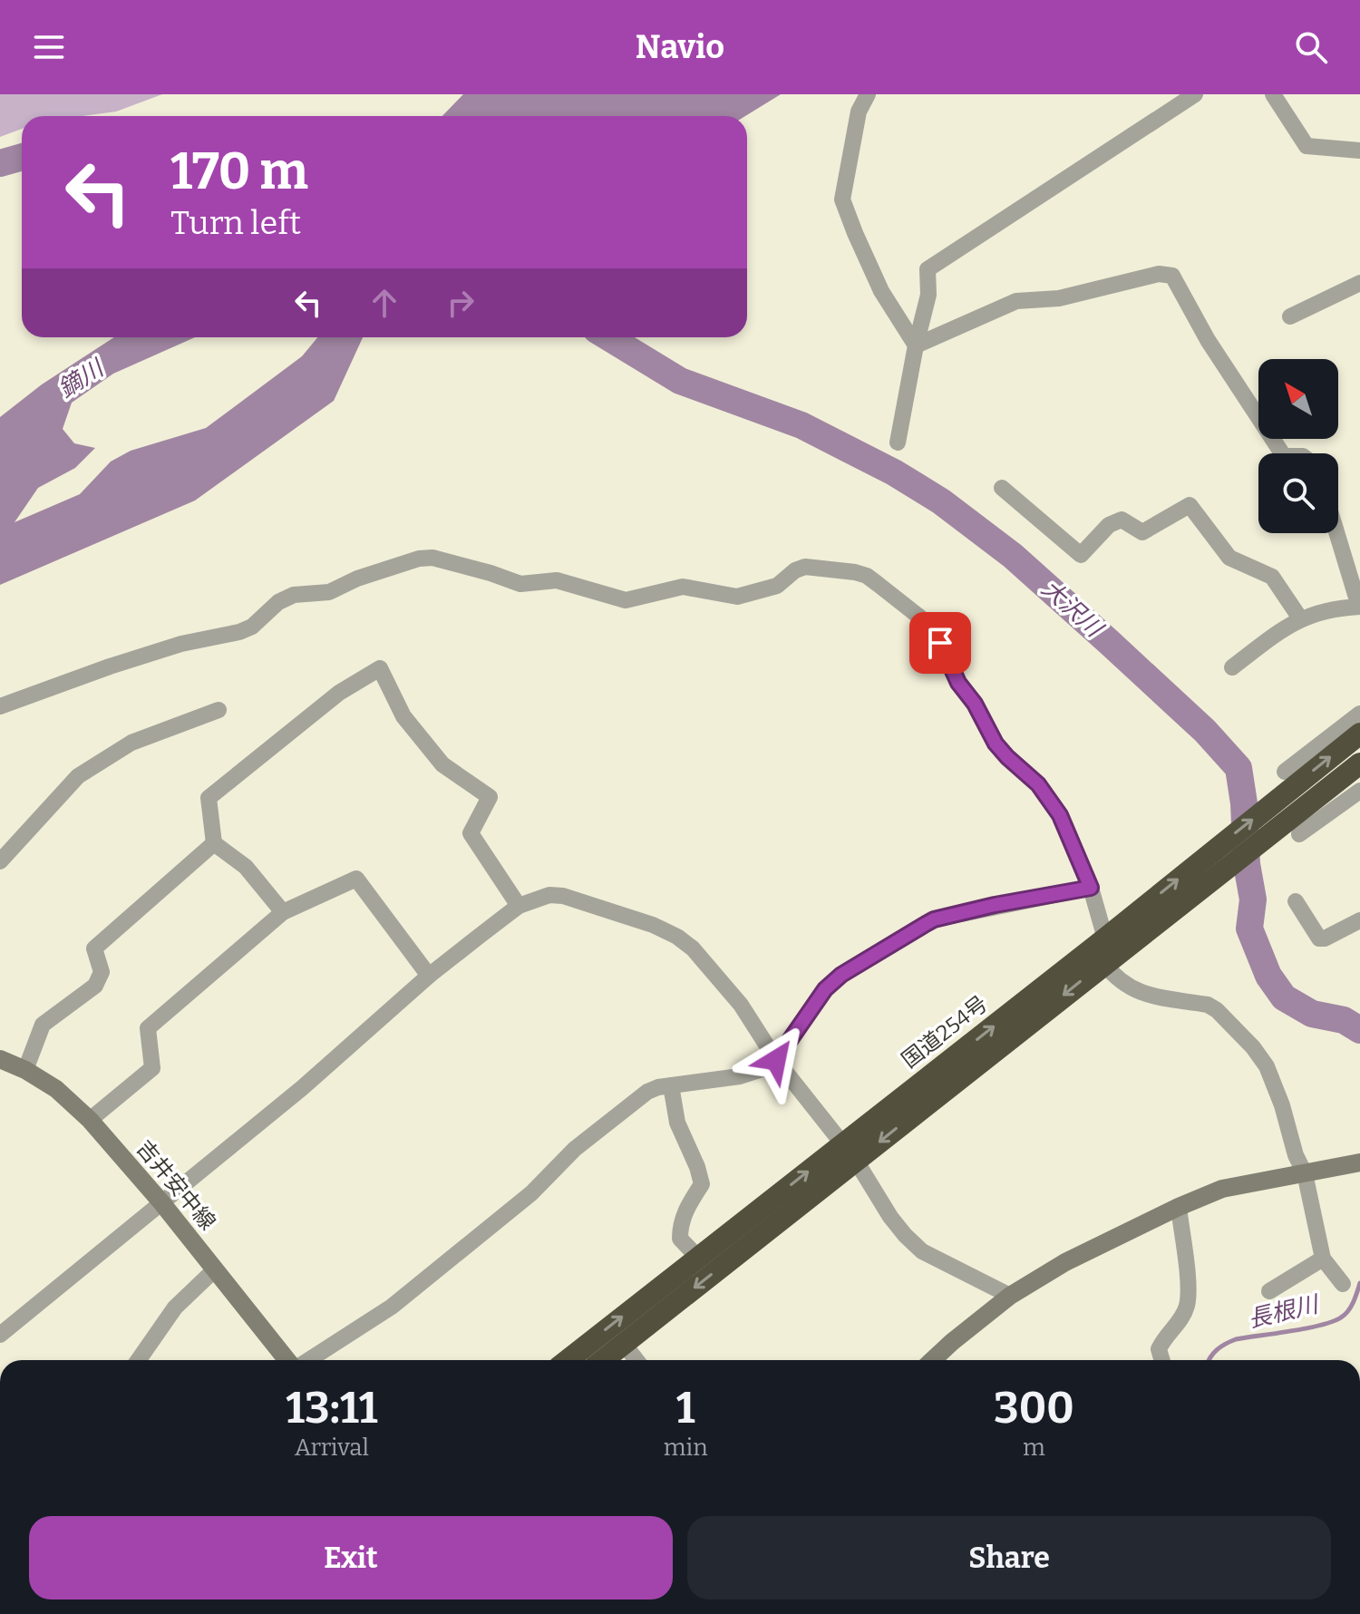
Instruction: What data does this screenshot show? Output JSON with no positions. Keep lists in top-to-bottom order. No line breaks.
{"streets":{"highway":["国道254号"],"street":["吉井安中線"]},"water":["鏑川","大沢川","長根川"],"north":"top left","page":{"header":"Navio","turn":["170 m","Turn left"],"eta":["13:11","Arrival","1","min","300","m"],"buttons":["Exit","Share"]}}
